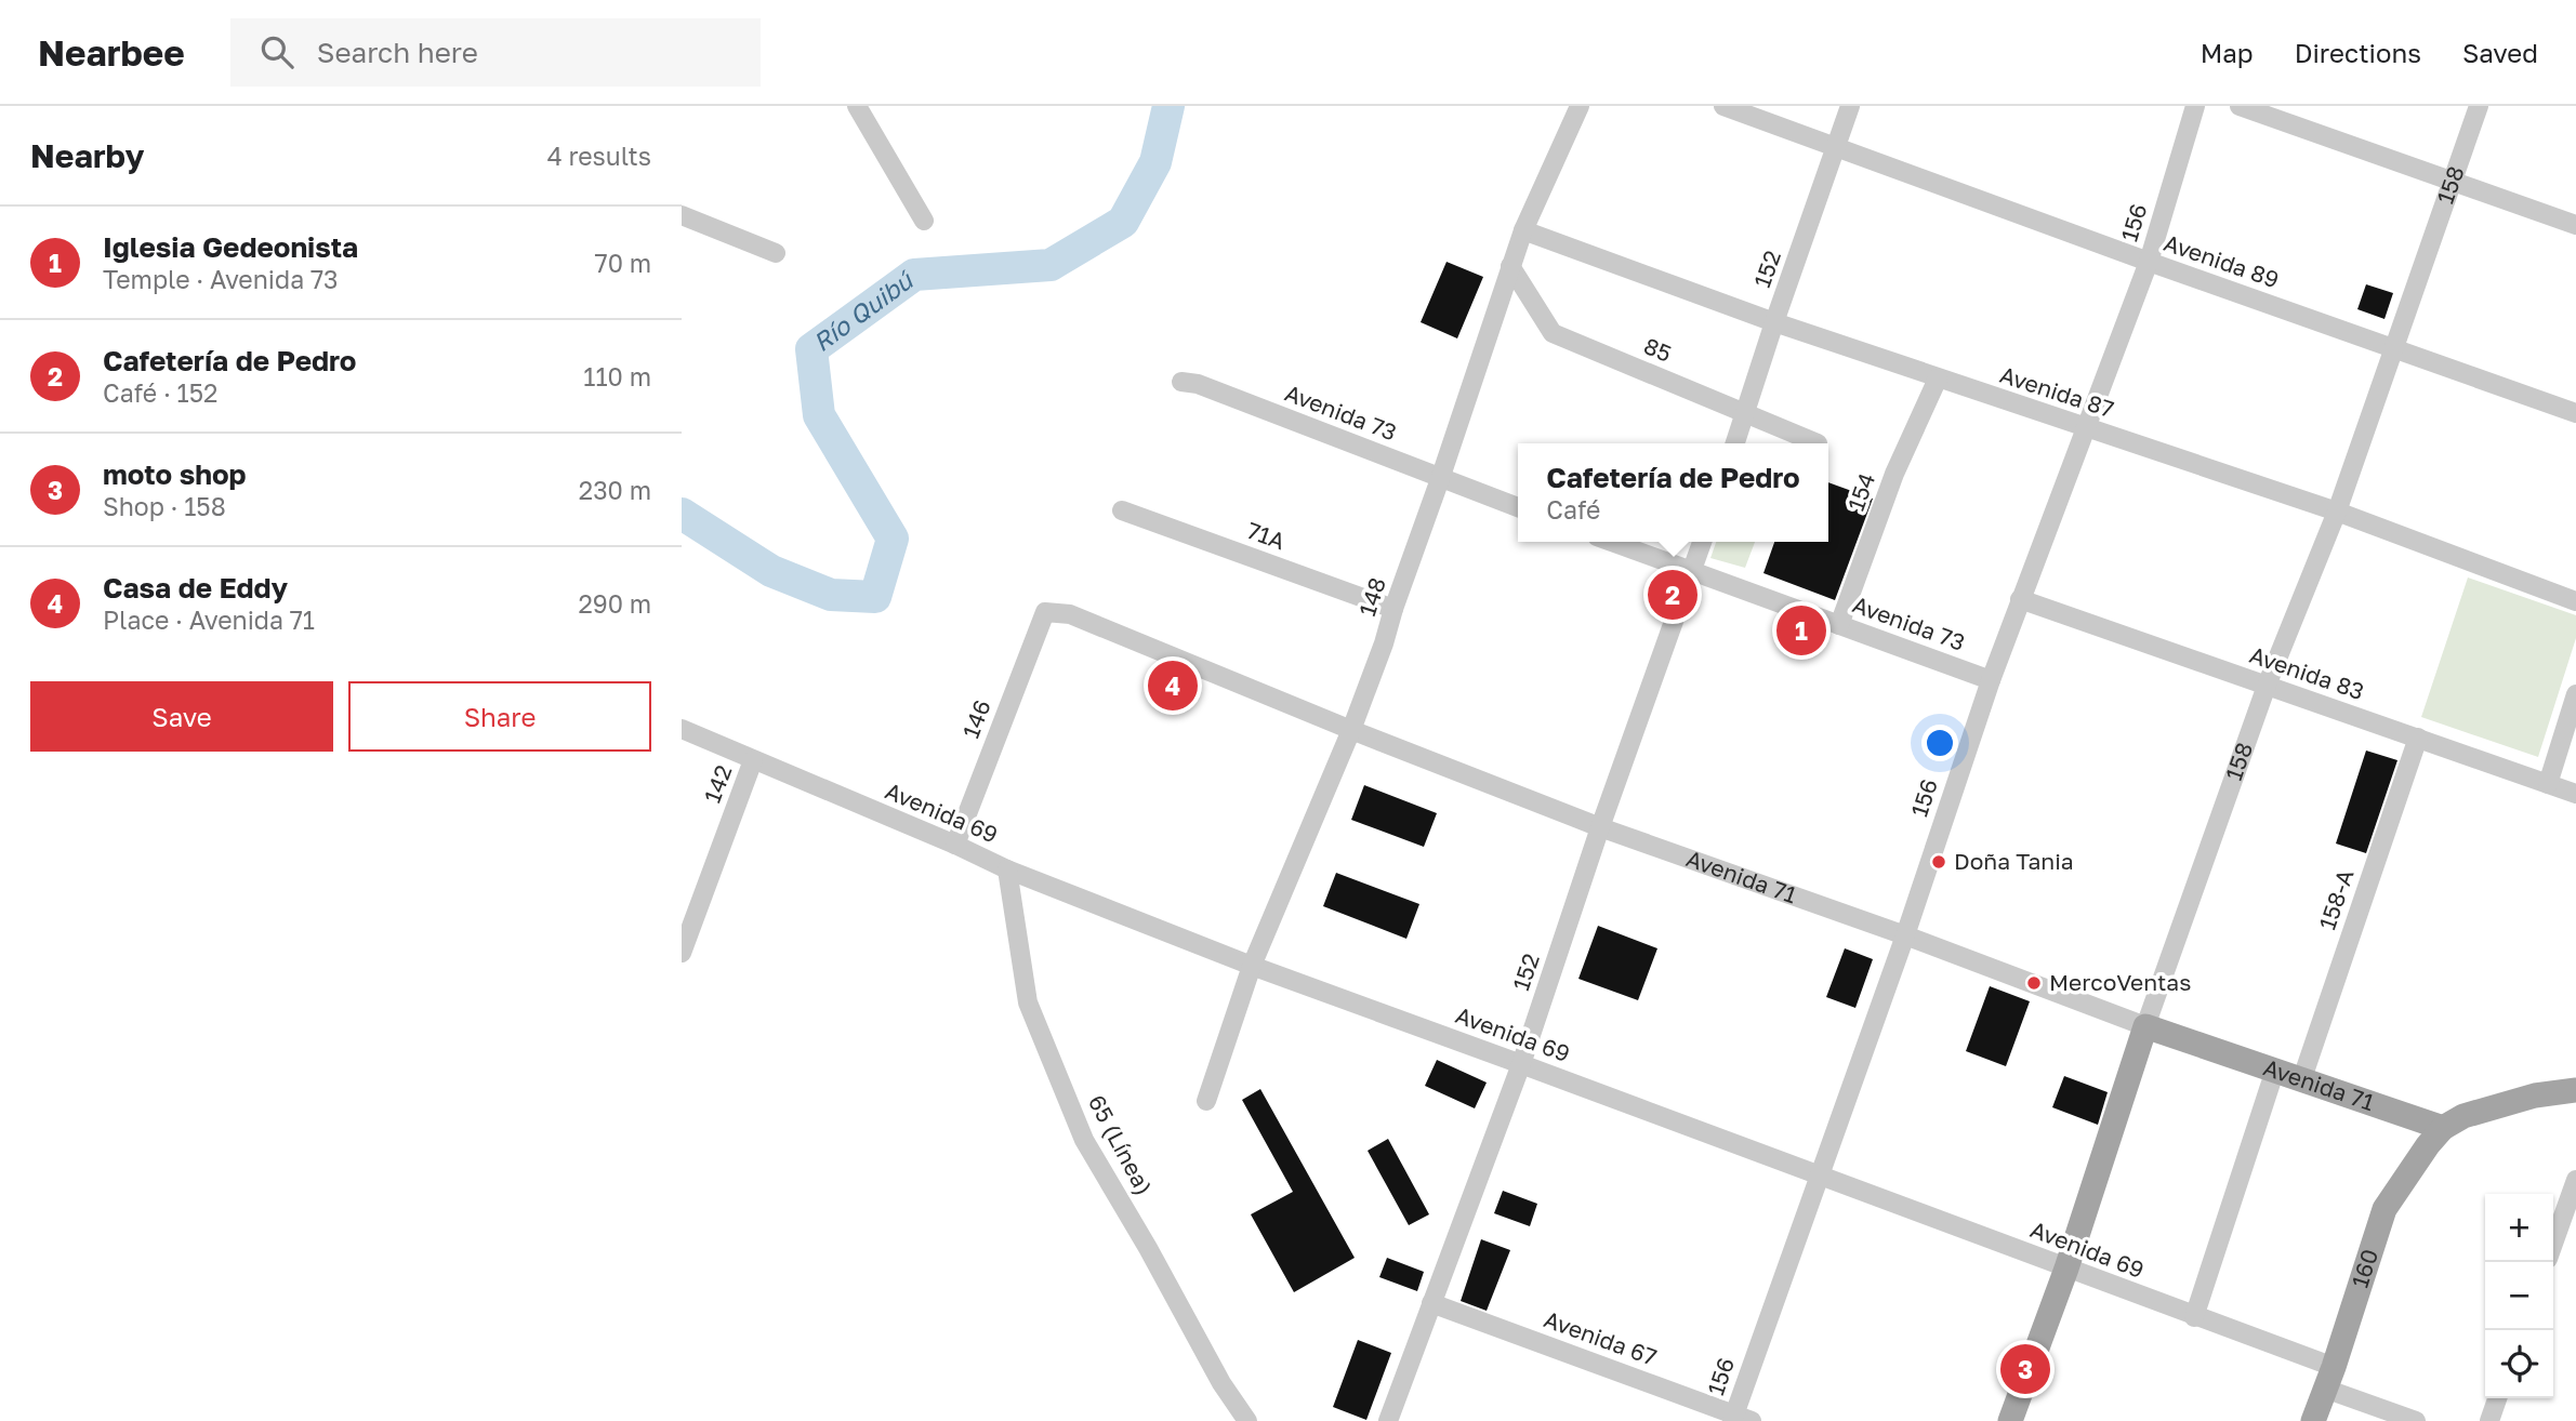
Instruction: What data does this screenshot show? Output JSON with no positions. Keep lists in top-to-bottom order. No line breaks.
{"streets":{"main road":["158","Avenida 71","160"],"street":["156","Avenida 89","152","85","Avenida 87","Avenida 73","154","71A","148","Avenida 83","146","142","Avenida 69","158-A","65 (Línea)","Avenida 67"]},"crossings":[["158","Avenida 89"],["158","Avenida 87"],["158","Avenida 83"],["158","Avenida 69"],["158","Avenida 71"],["156","Avenida 89"],["156","Avenida 87"],["156","Avenida 73"],["156","Avenida 83"],["156","Avenida 69"],["156","Avenida 71"],["156","Avenida 67"],["Avenida 89","152"],["152","85"],["152","Avenida 87"],["152","Avenida 73"],["152","Avenida 69"],["152","Avenida 71"],["152","Avenida 67"],["85","148"],["Avenida 87","154"],["Avenida 87","148"],["Avenida 73","154"],["Avenida 73","148"],["71A","148"],["148","Avenida 69"],["148","Avenida 71"],["Avenida 83","158-A"],["146","Avenida 69"],["146","Avenida 71"],["142","Avenida 69"],["Avenida 69","65 (Línea)"],["Avenida 69","160"],["Avenida 71","158-A"],["Avenida 71","160"]],"water":["Río Quibú"],"places":["Doña Tania","MercoVentas"],"page":{"header":"Nearbee","search":"Search here","nav":["Map","Directions","Saved"],"heading":["Nearby","4 results"],"list":[{"mark":"1","name":"Iglesia Gedeonista","note":"Temple · Avenida 73","value":"70 m"},{"mark":"2","name":"Cafetería de Pedro","note":"Café · 152","value":"110 m"},{"mark":"3","name":"moto shop","note":"Shop · 158","value":"230 m"},{"mark":"4","name":"Casa de Eddy","note":"Place · Avenida 71","value":"290 m"}],"popup":["Cafetería de Pedro","Café"],"pins":["2","1","4","3"],"buttons":["Save","Share"],"map_buttons":["+","−"]}}
